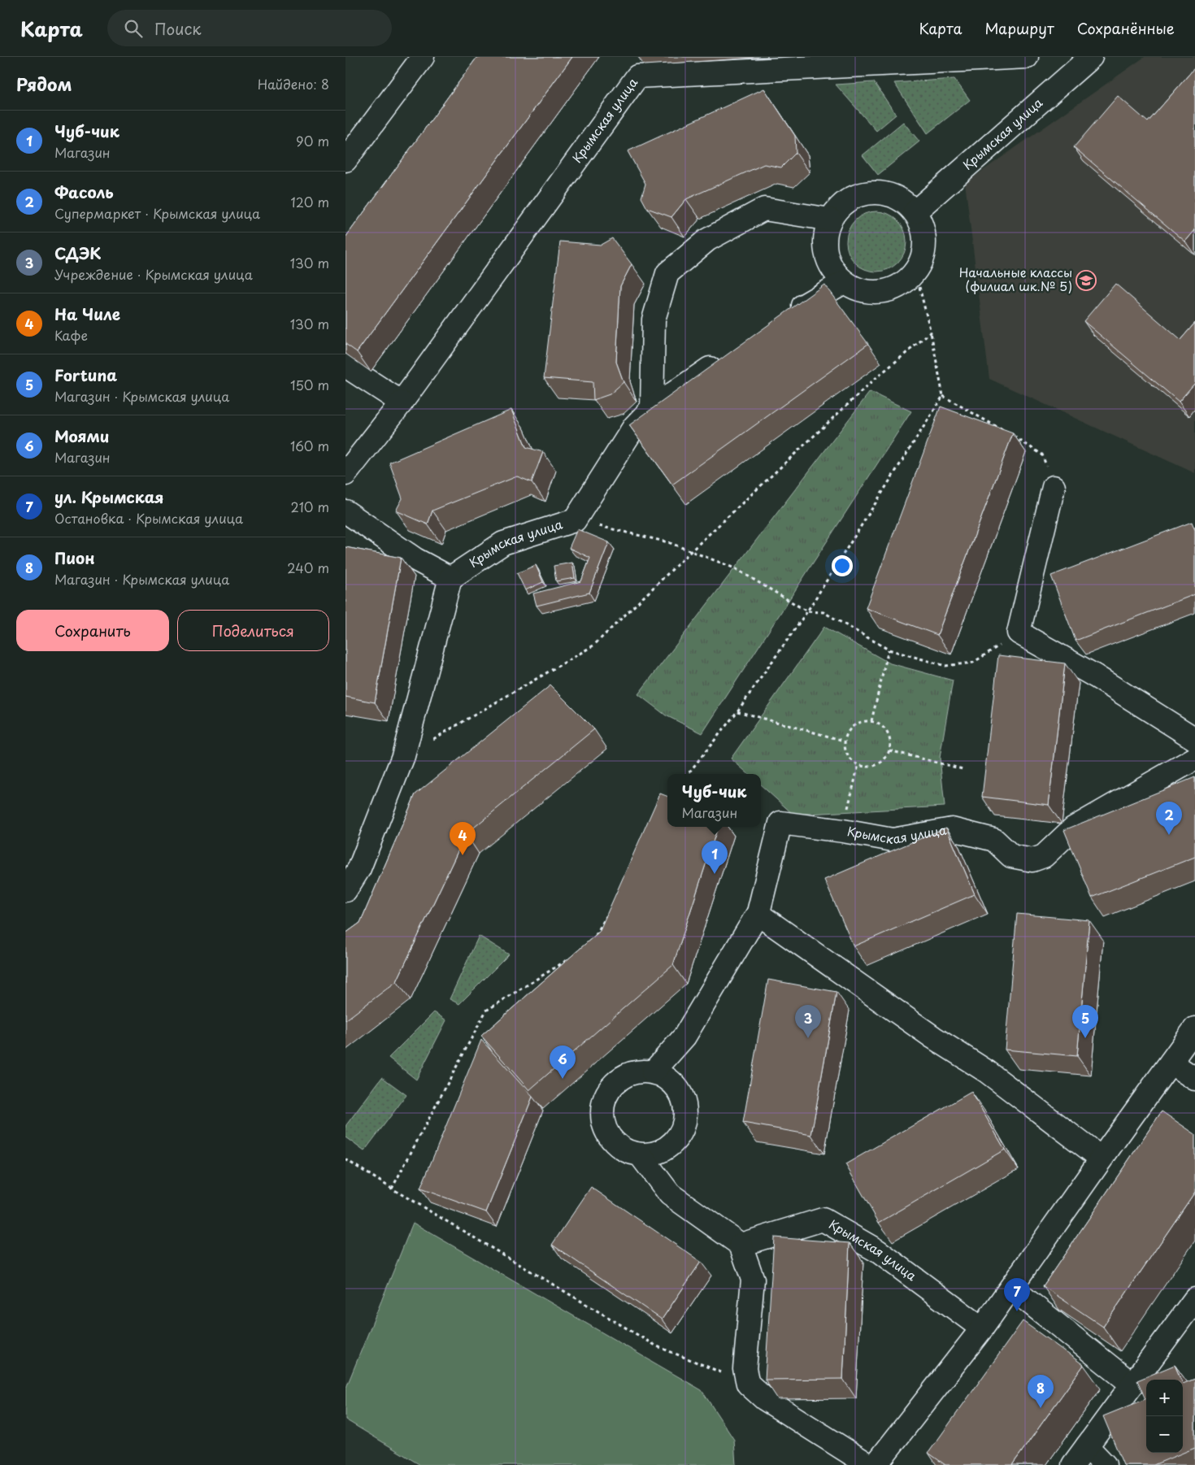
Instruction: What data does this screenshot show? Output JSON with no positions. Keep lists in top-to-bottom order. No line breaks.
{"streets":{"street":["Крымская улица"]},"places":{"school or university":["Начальные классы (филиал шк.№ 5)"]},"page":{"header":"Карта","search":"Поиск","nav":["Карта","Маршрут","Сохранённые"],"heading":["Рядом","Найдено: 8"],"list":[{"mark":"1","name":"Чуб-чик","note":"Магазин","value":"90 m"},{"mark":"2","name":"Фасоль","note":"Супермаркет · Крымская улица","value":"120 m"},{"mark":"3","name":"СДЭК","note":"Учреждение · Крымская улица","value":"130 m"},{"mark":"4","name":"На Чиле","note":"Кафе","value":"130 m"},{"mark":"5","name":"Fortuna","note":"Магазин · Крымская улица","value":"150 m"},{"mark":"6","name":"Моями","note":"Магазин","value":"160 m"},{"mark":"7","name":"ул. Крымская","note":"Остановка · Крымская улица","value":"210 m"},{"mark":"8","name":"Пион","note":"Магазин · Крымская улица","value":"240 m"}],"buttons":["Сохранить","Поделиться"],"popup":["Чуб-чик","Магазин"],"pins":["2","4","1","3","5","6","7","8"],"map_buttons":["+","−"]}}
